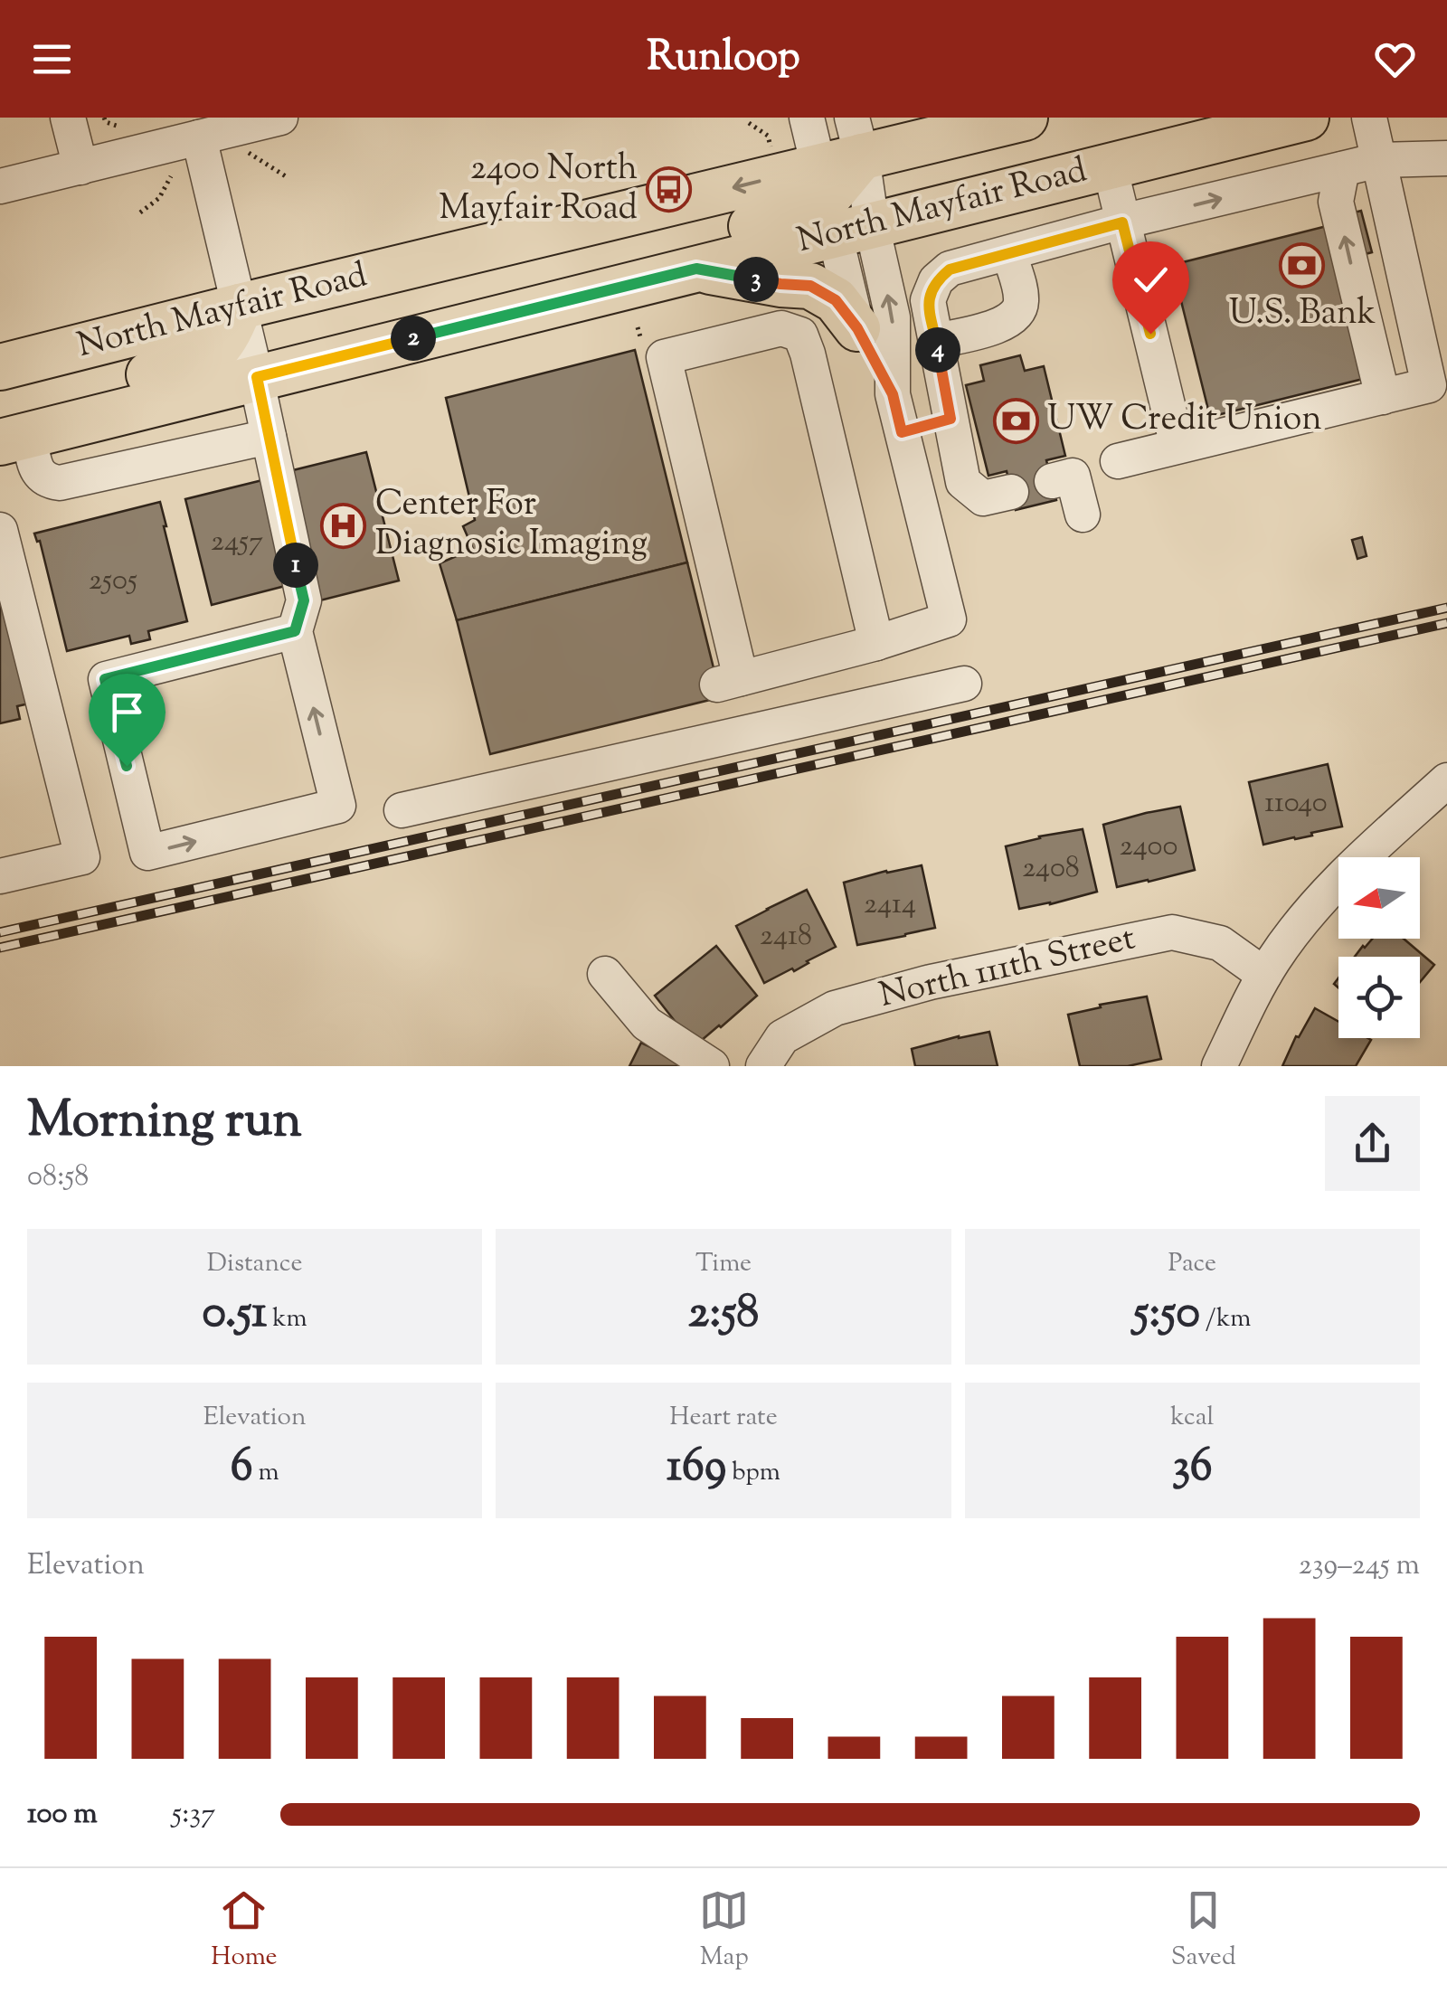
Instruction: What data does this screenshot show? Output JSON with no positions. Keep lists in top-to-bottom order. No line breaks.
{"streets":{"main road":["North Mayfair Road"],"street":["North 111th Street"]},"places":{"bus stop":["2400 North Mayfair Road"],"bank":["U.S. Bank","UW Credit Union"],"hospital":["Center For Diagnosic Imaging"]},"house_numbers":["2457","2505","11040","2400","2408","2414","2418"],"north":"left","page":{"header":"Runloop","pins":["3","2","4","1"],"heading":["Morning run","08:58"],"stats":[["Distance","0.51 km"],["Time","2:58"],["Pace","5:50 /km"],["Elevation","6 m"],["Heart rate","169 bpm"],["kcal","36"]],"chart":["Elevation","239–245 m"],"list":[{"name":"100 m","note":"5:37"}],"tabs":["Home","Map","Saved"]}}
